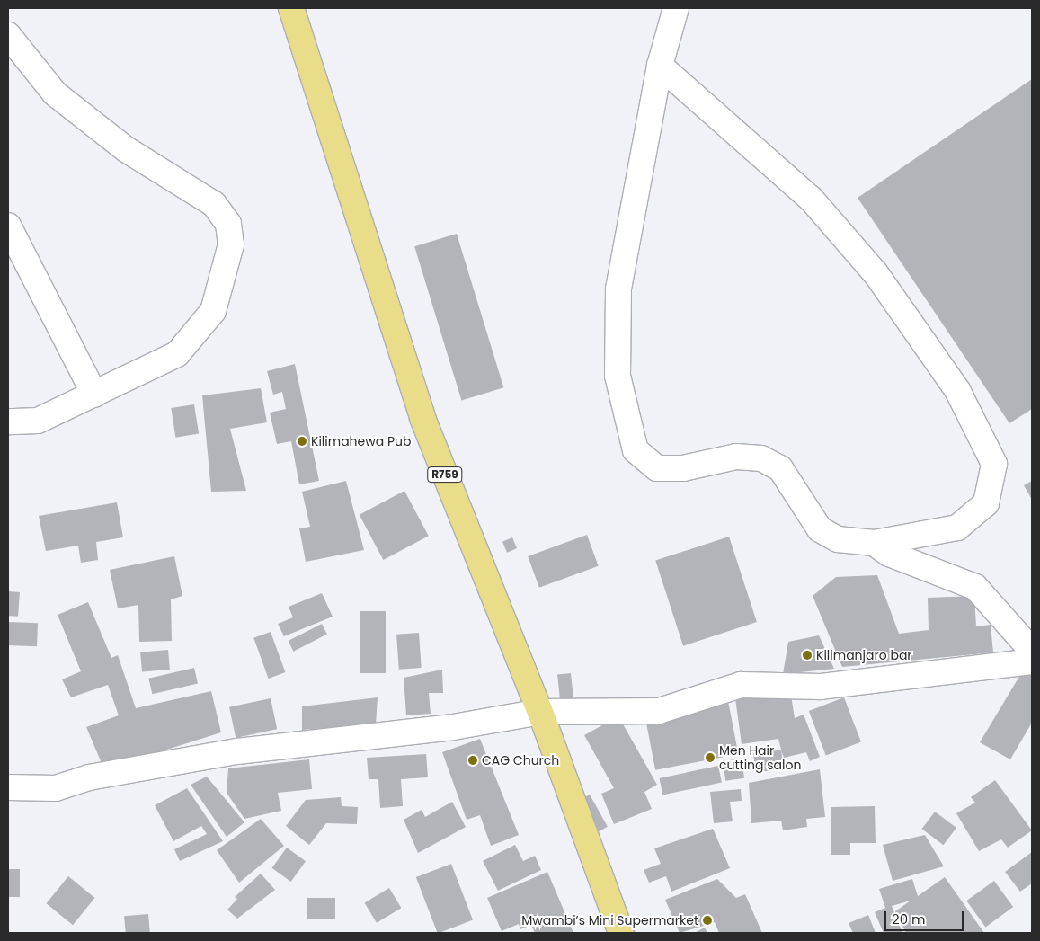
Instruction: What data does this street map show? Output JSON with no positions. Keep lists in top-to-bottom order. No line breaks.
{"streets":{"main road":["R759"]},"places":["Kilimahewa Pub","Kilimanjaro bar","Men Hair cutting salon","CAG Church","Mwambi’s Mini Supermarket"],"scale_bar":"20 m"}
